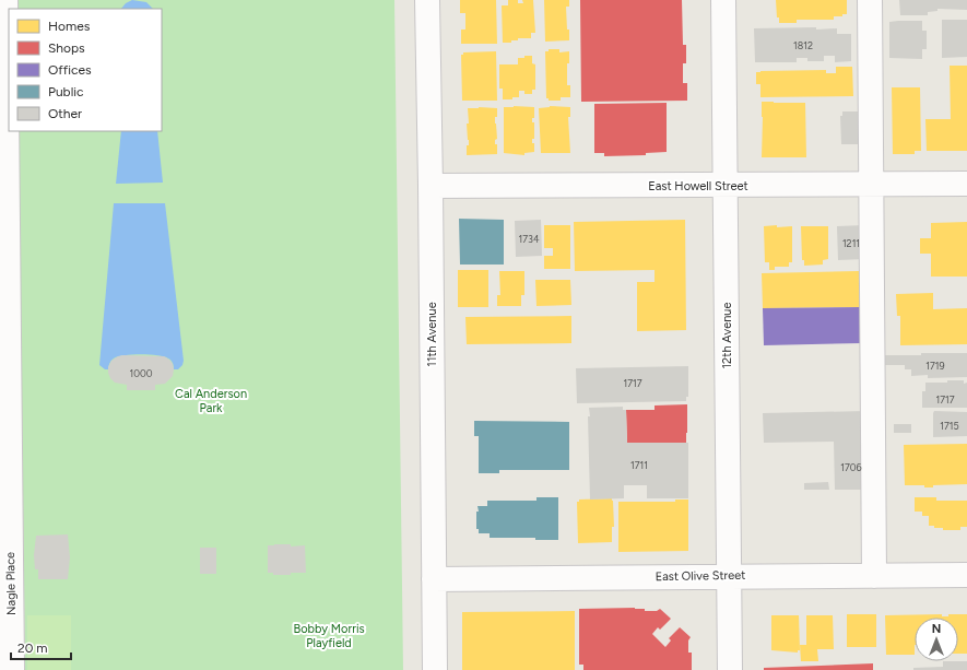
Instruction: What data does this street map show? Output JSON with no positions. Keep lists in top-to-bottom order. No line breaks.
{"streets":{"street":["East Howell Street","11th Avenue","12th Avenue","East Olive Street","Nagle Place"]},"crossings":[["East Howell Street","11th Avenue"],["East Howell Street","12th Avenue"],["11th Avenue","East Olive Street"],["12th Avenue","East Olive Street"]],"parks":["Cal Anderson Park","Bobby Morris Playfield"],"house_numbers":["1812","1734","1211","1719","1000","1717","1717","1715","1711","1706"],"legend":["Homes","Shops","Offices","Public","Other"],"scale_bar":"20 m","north":"top"}
